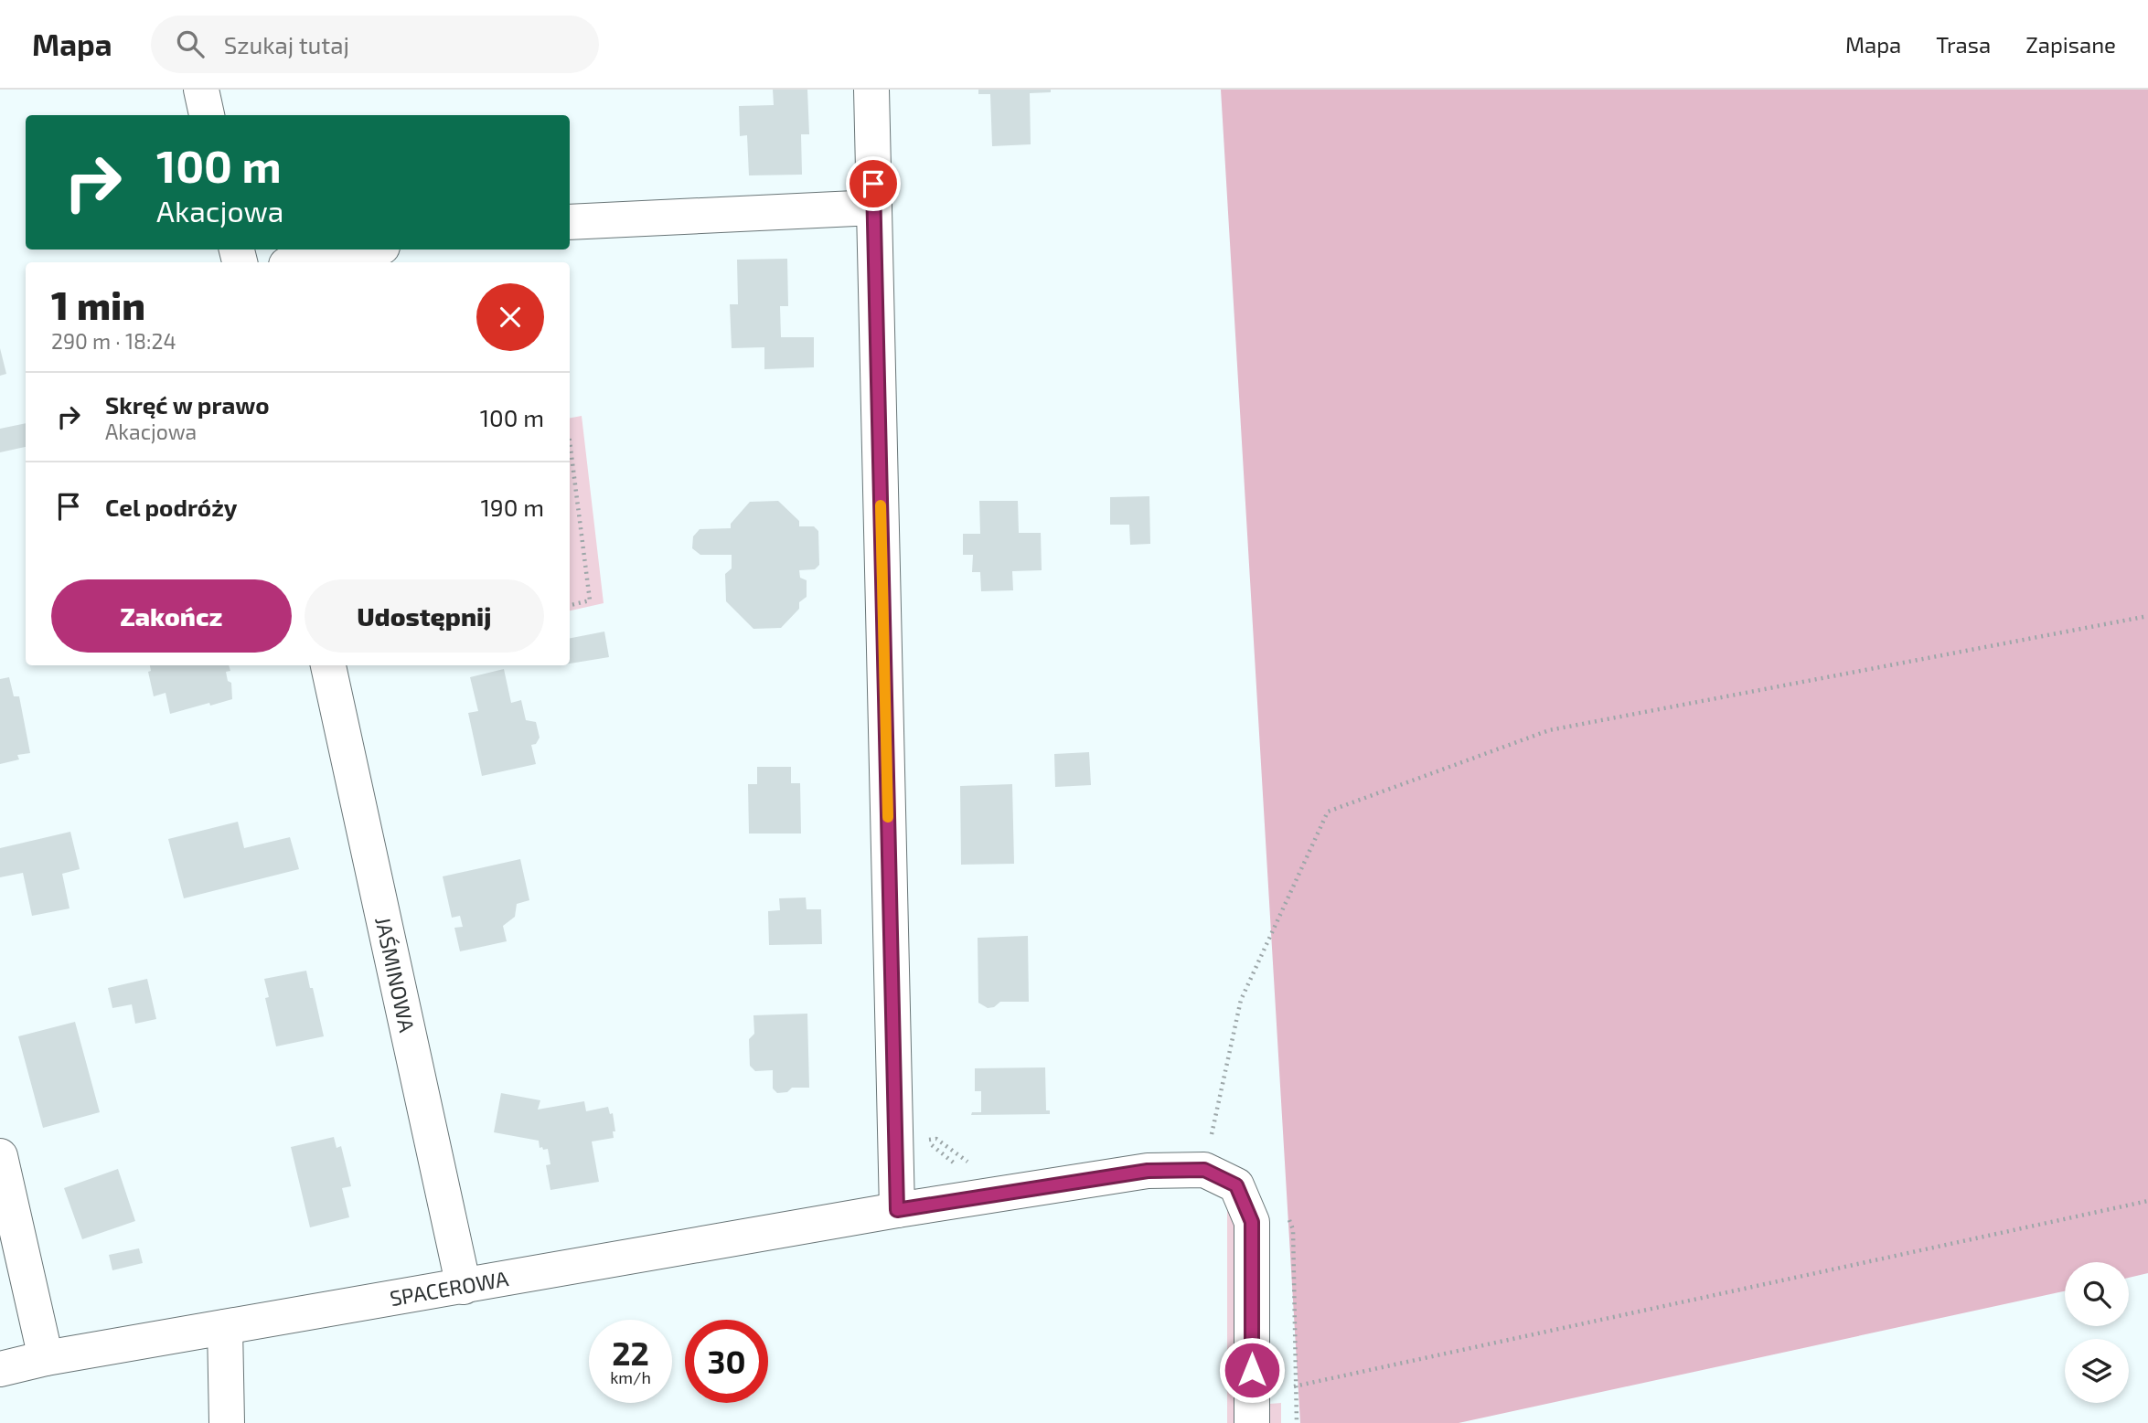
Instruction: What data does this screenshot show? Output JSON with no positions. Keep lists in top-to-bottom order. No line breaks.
{"streets":{"street":["JAŚMINOWA","SPACEROWA"]},"crossings":[["JAŚMINOWA","SPACEROWA"]],"page":{"header":"Mapa","search":"Szukaj tutaj","nav":["Mapa","Trasa","Zapisane"],"turn":["100 m","Akacjowa"],"heading":["1 min","290 m · 18:24"],"list":[{"name":"Skręć w prawo","note":"Akacjowa","value":"100 m"},{"name":"Cel podróży","value":"190 m"}],"buttons":["Zakończ","Udostępnij"],"speed":"22 km/h","limit":"30"}}
